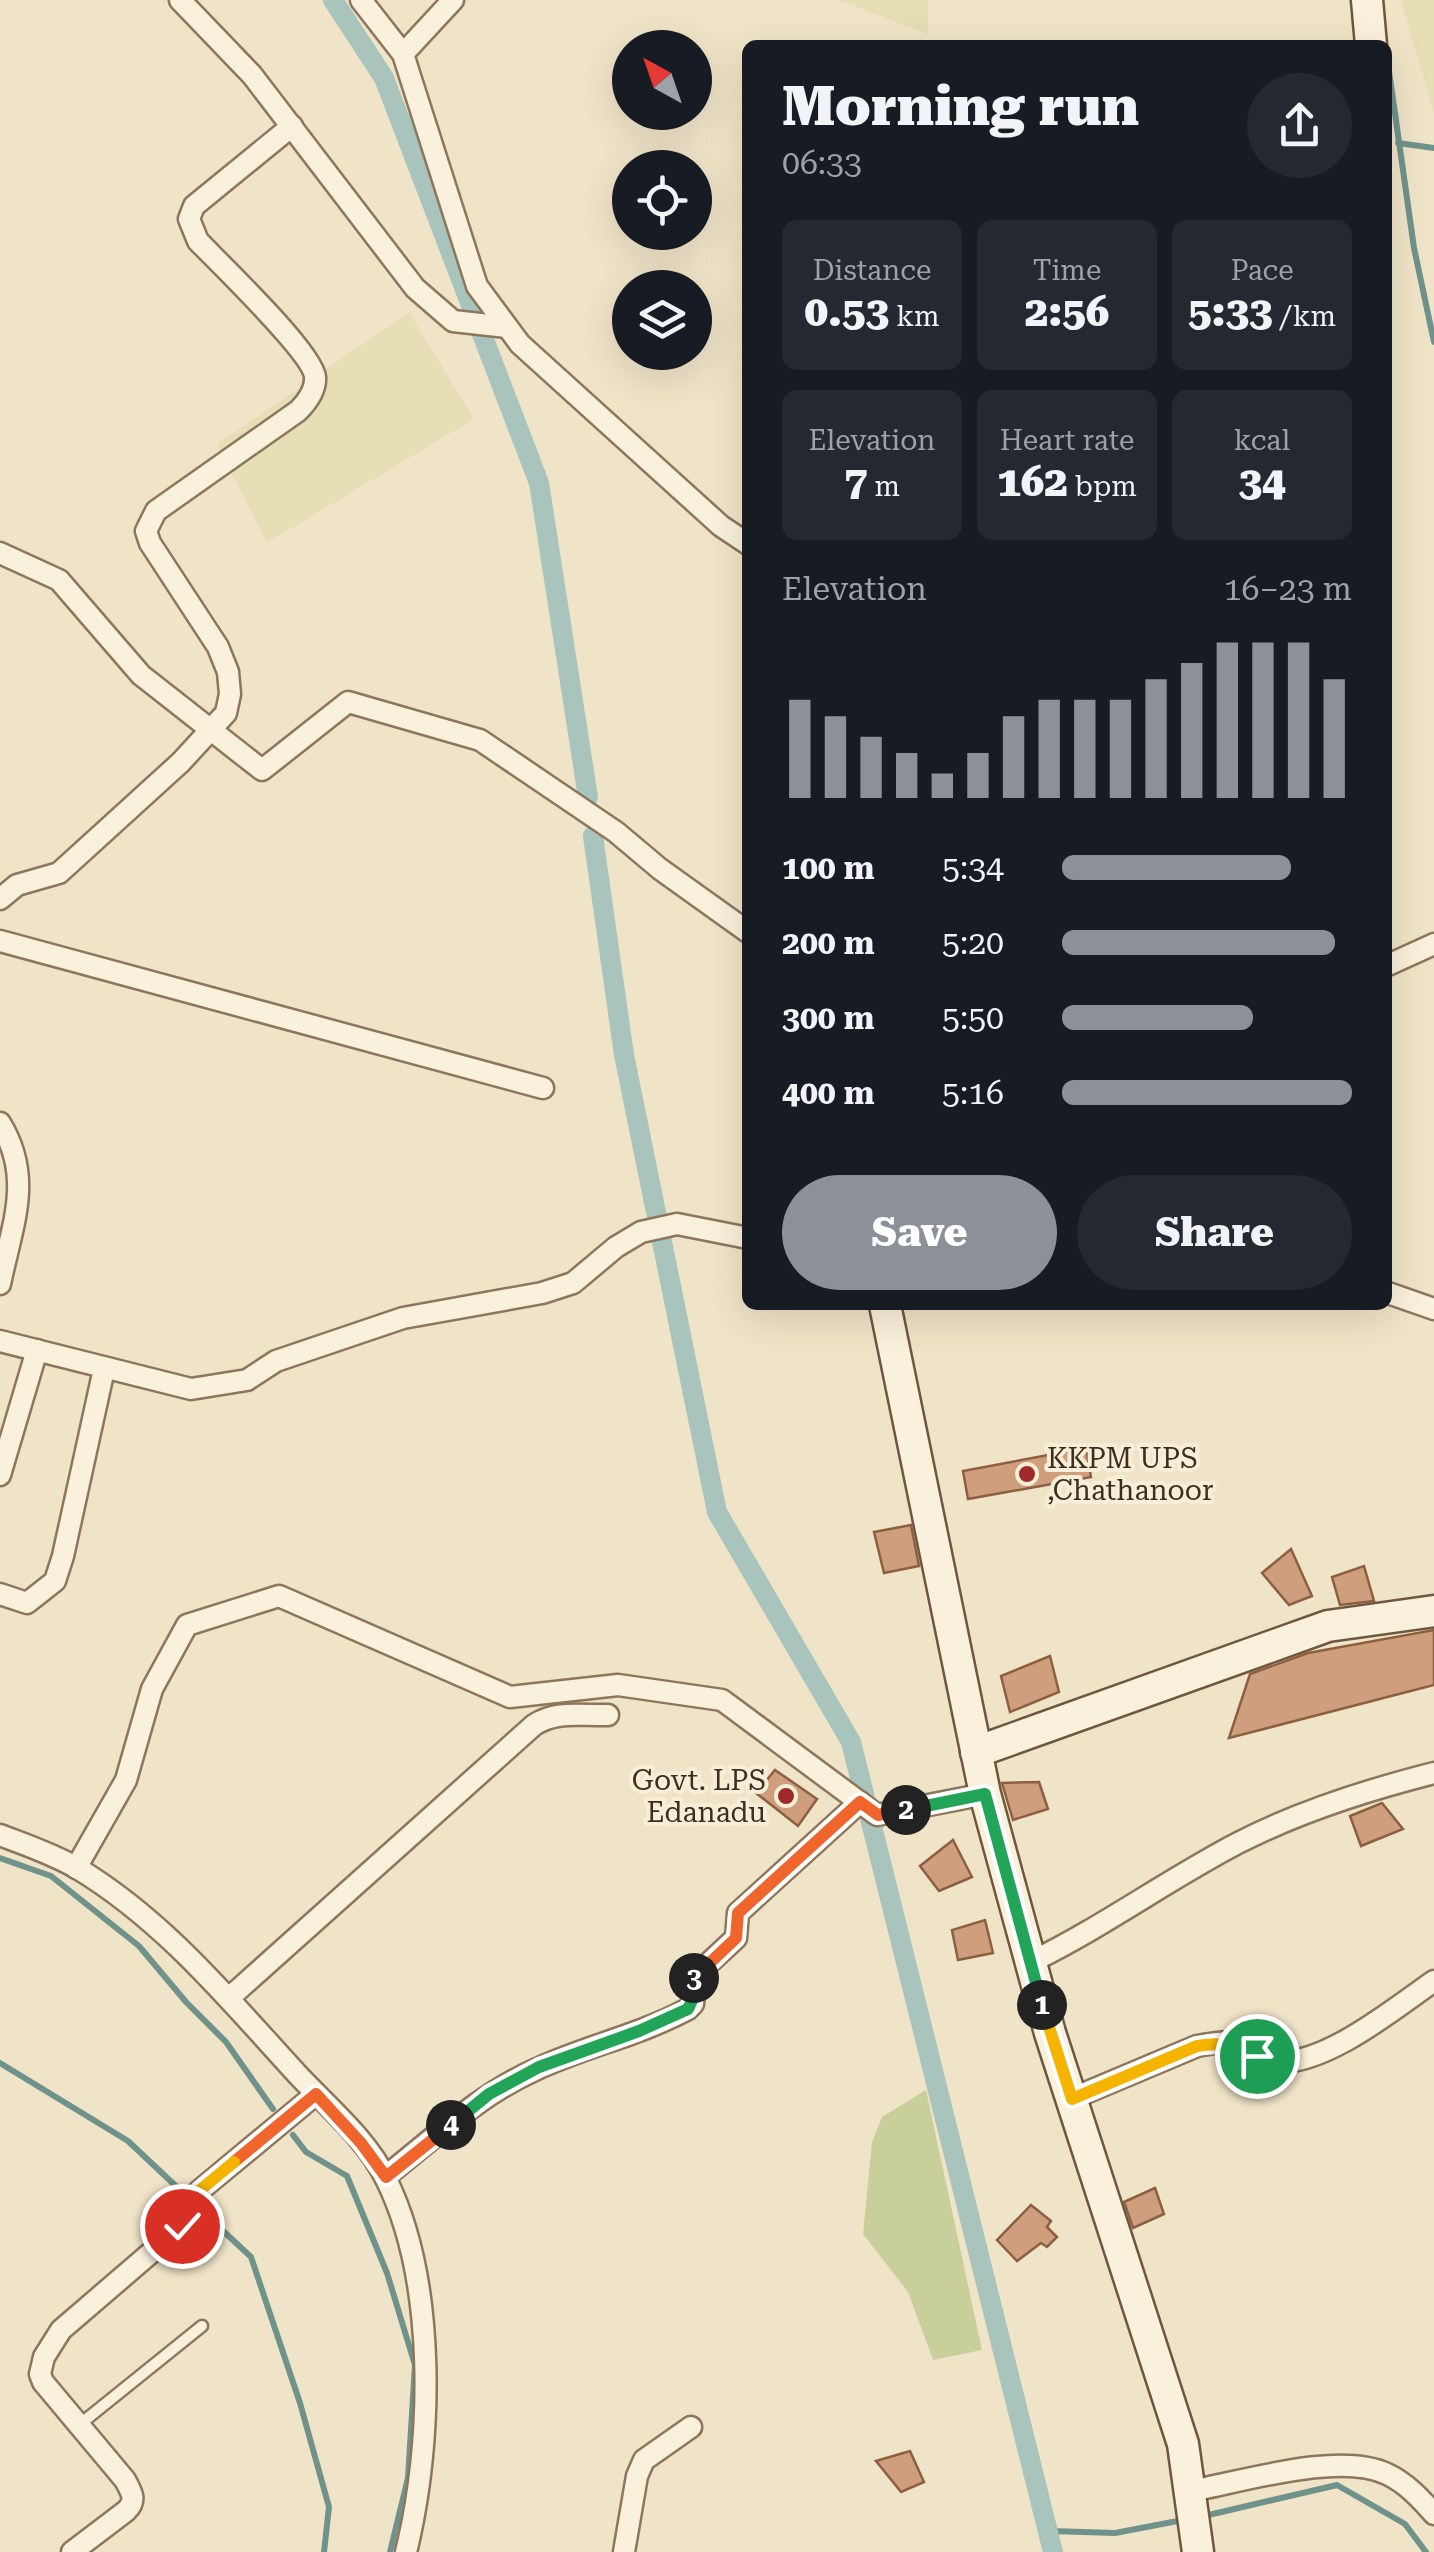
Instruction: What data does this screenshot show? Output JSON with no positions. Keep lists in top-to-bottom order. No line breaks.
{"places":["KKPM UPS ,Chathanoor","Govt. LPS Edanadu"],"north":"top left","page":{"heading":["Morning run","06:33"],"stats":[["Distance","0.53 km"],["Time","2:56"],["Pace","5:33 /km"],["Elevation","7 m"],["Heart rate","162 bpm"],["kcal","34"]],"chart":["Elevation","16–23 m"],"list":[{"name":"100 m","note":"5:34"},{"name":"200 m","note":"5:20"},{"name":"300 m","note":"5:50"},{"name":"400 m","note":"5:16"}],"buttons":["Save","Share"],"pins":["2","3","1","4"]}}
